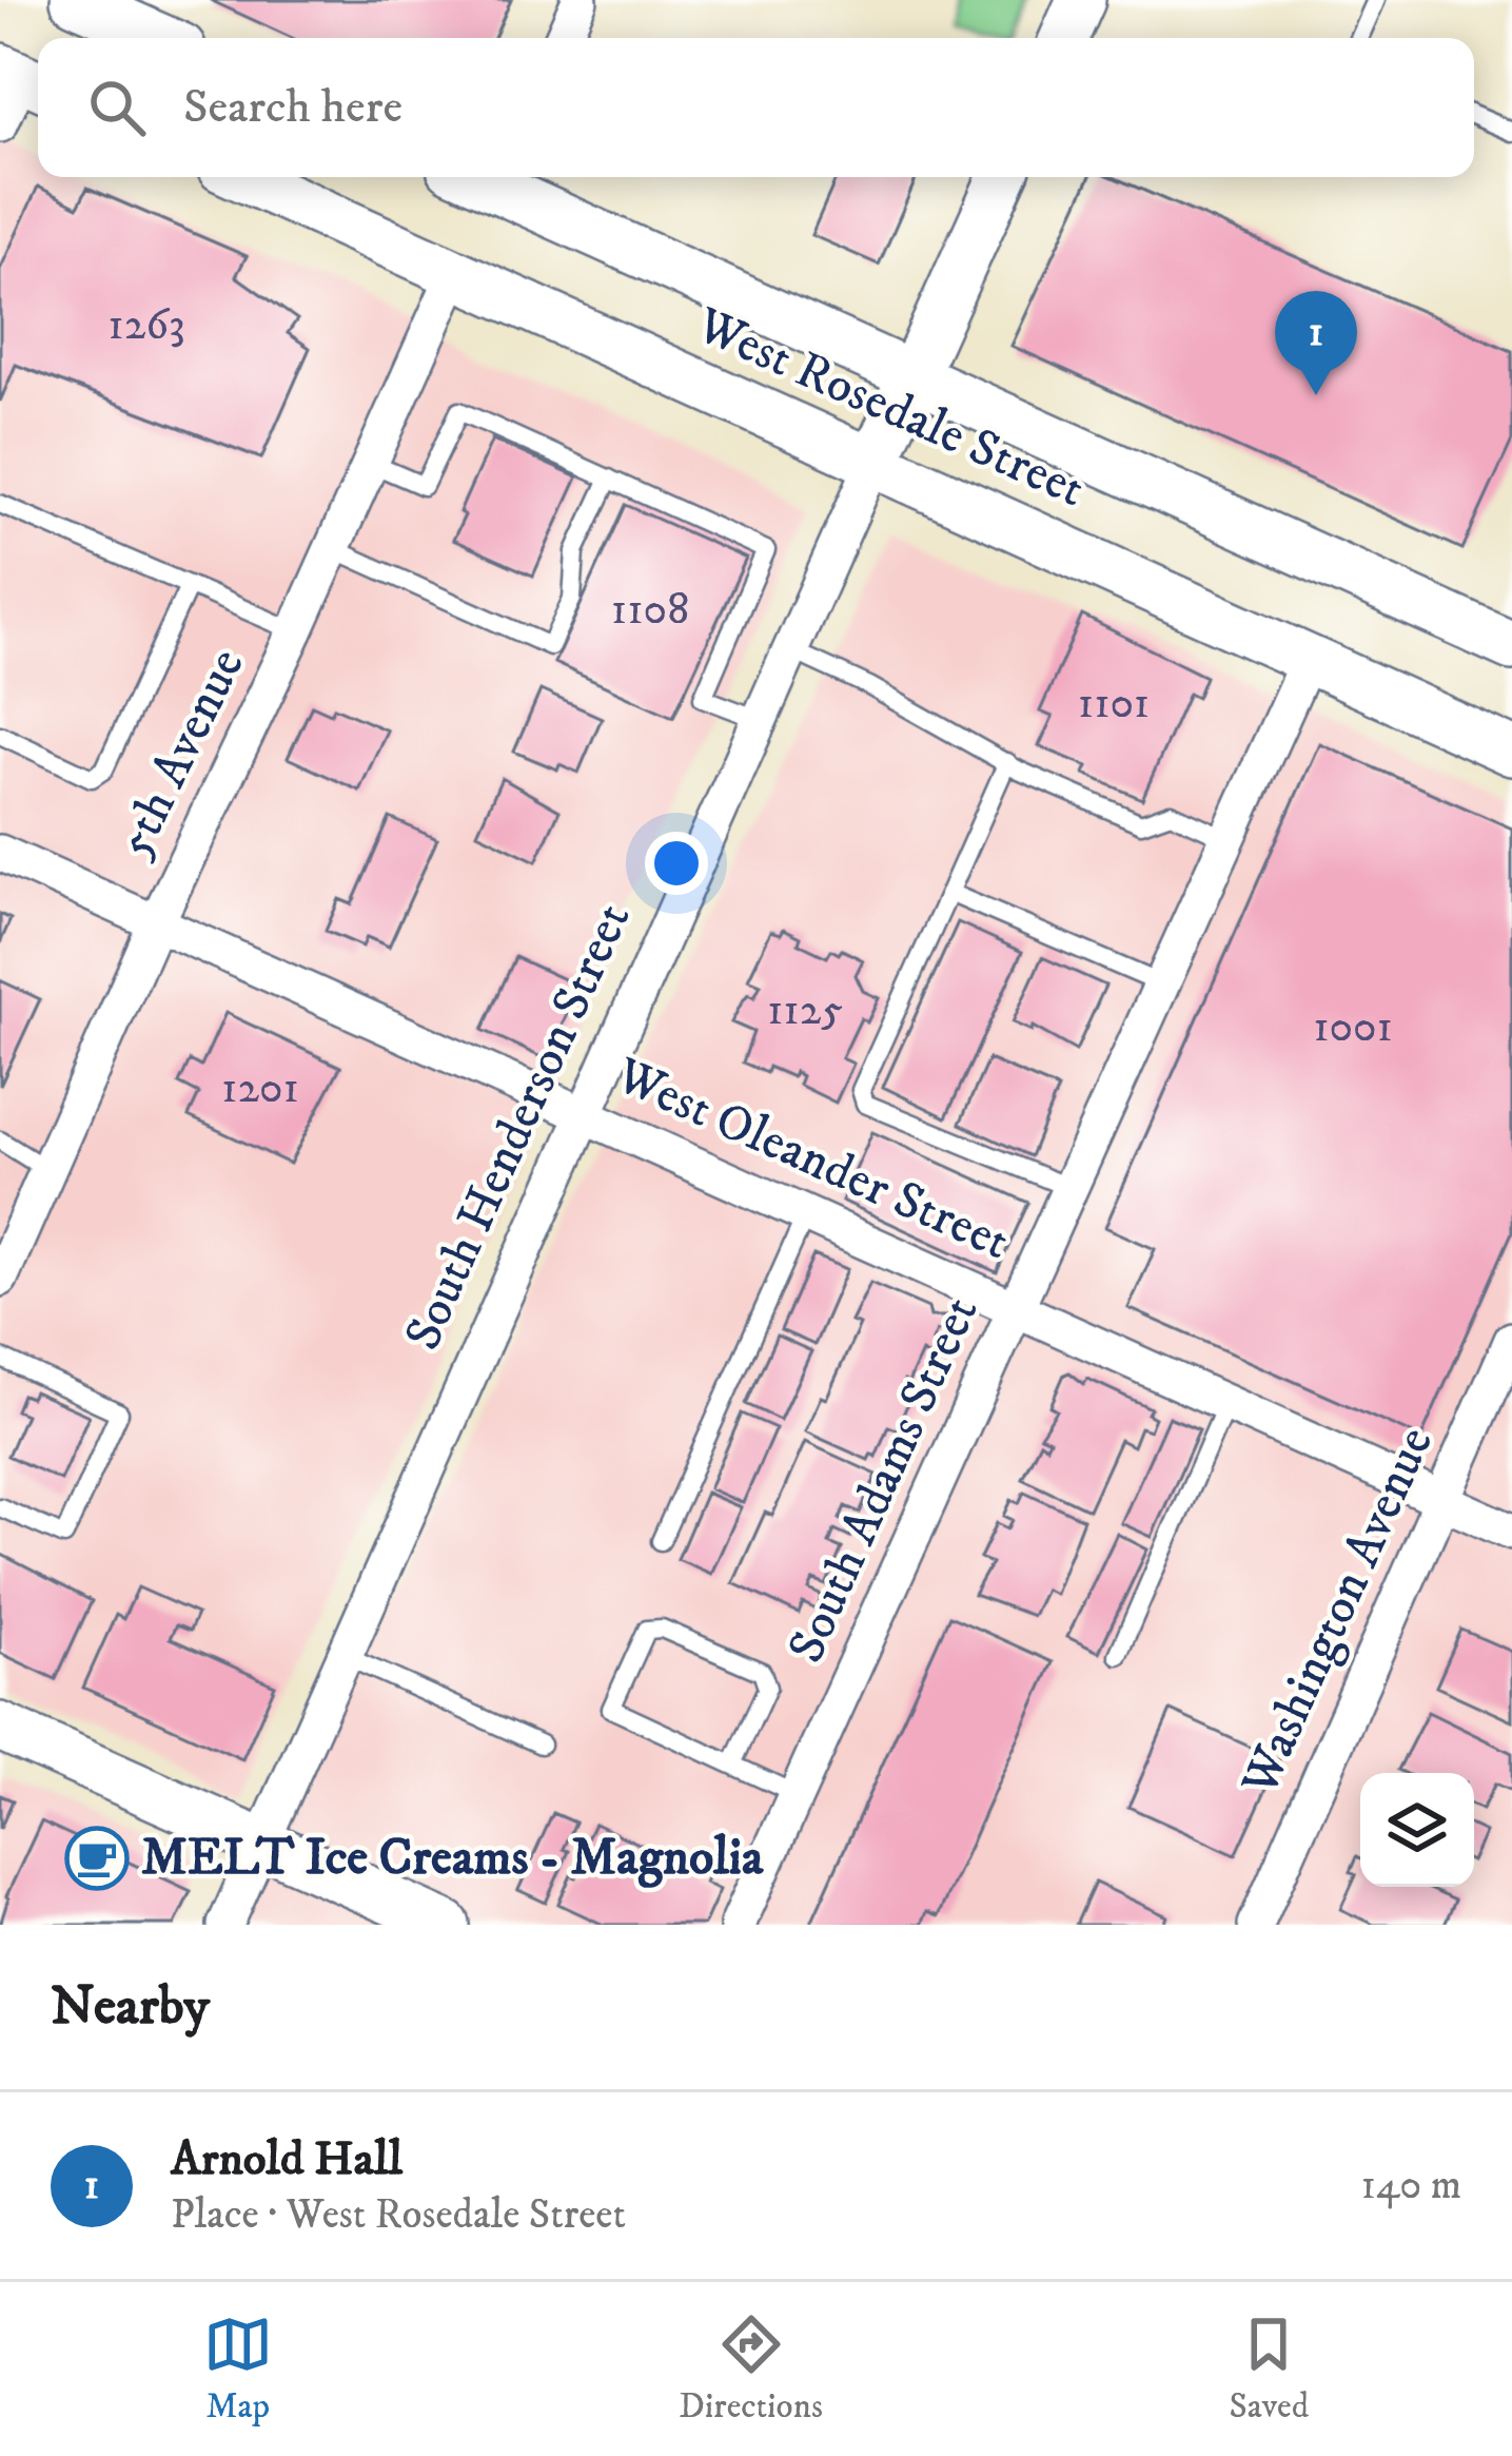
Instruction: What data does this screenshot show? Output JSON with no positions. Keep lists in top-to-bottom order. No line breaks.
{"streets":{"main road":["West Rosedale Street","South Henderson Street"],"street":["5th Avenue","West Oleander Street","South Adams Street","Washington Avenue"]},"crossings":[["West Rosedale Street","5th Avenue"],["West Rosedale Street","South Henderson Street"],["West Rosedale Street","South Adams Street"],["5th Avenue","West Oleander Street"],["South Henderson Street","West Oleander Street"],["West Oleander Street","South Adams Street"],["West Oleander Street","Washington Avenue"]],"places":{"cafe":["MELT Ice Creams - Magnolia"]},"house_numbers":["1263","1108","1101","1125","1001","1201"],"page":{"search":"Search here","pins":"1","heading":"Nearby","list":[{"mark":"1","name":"Arnold Hall","note":"Place · West Rosedale Street","value":"140 m"}],"nav":["Map","Directions","Saved"]}}
